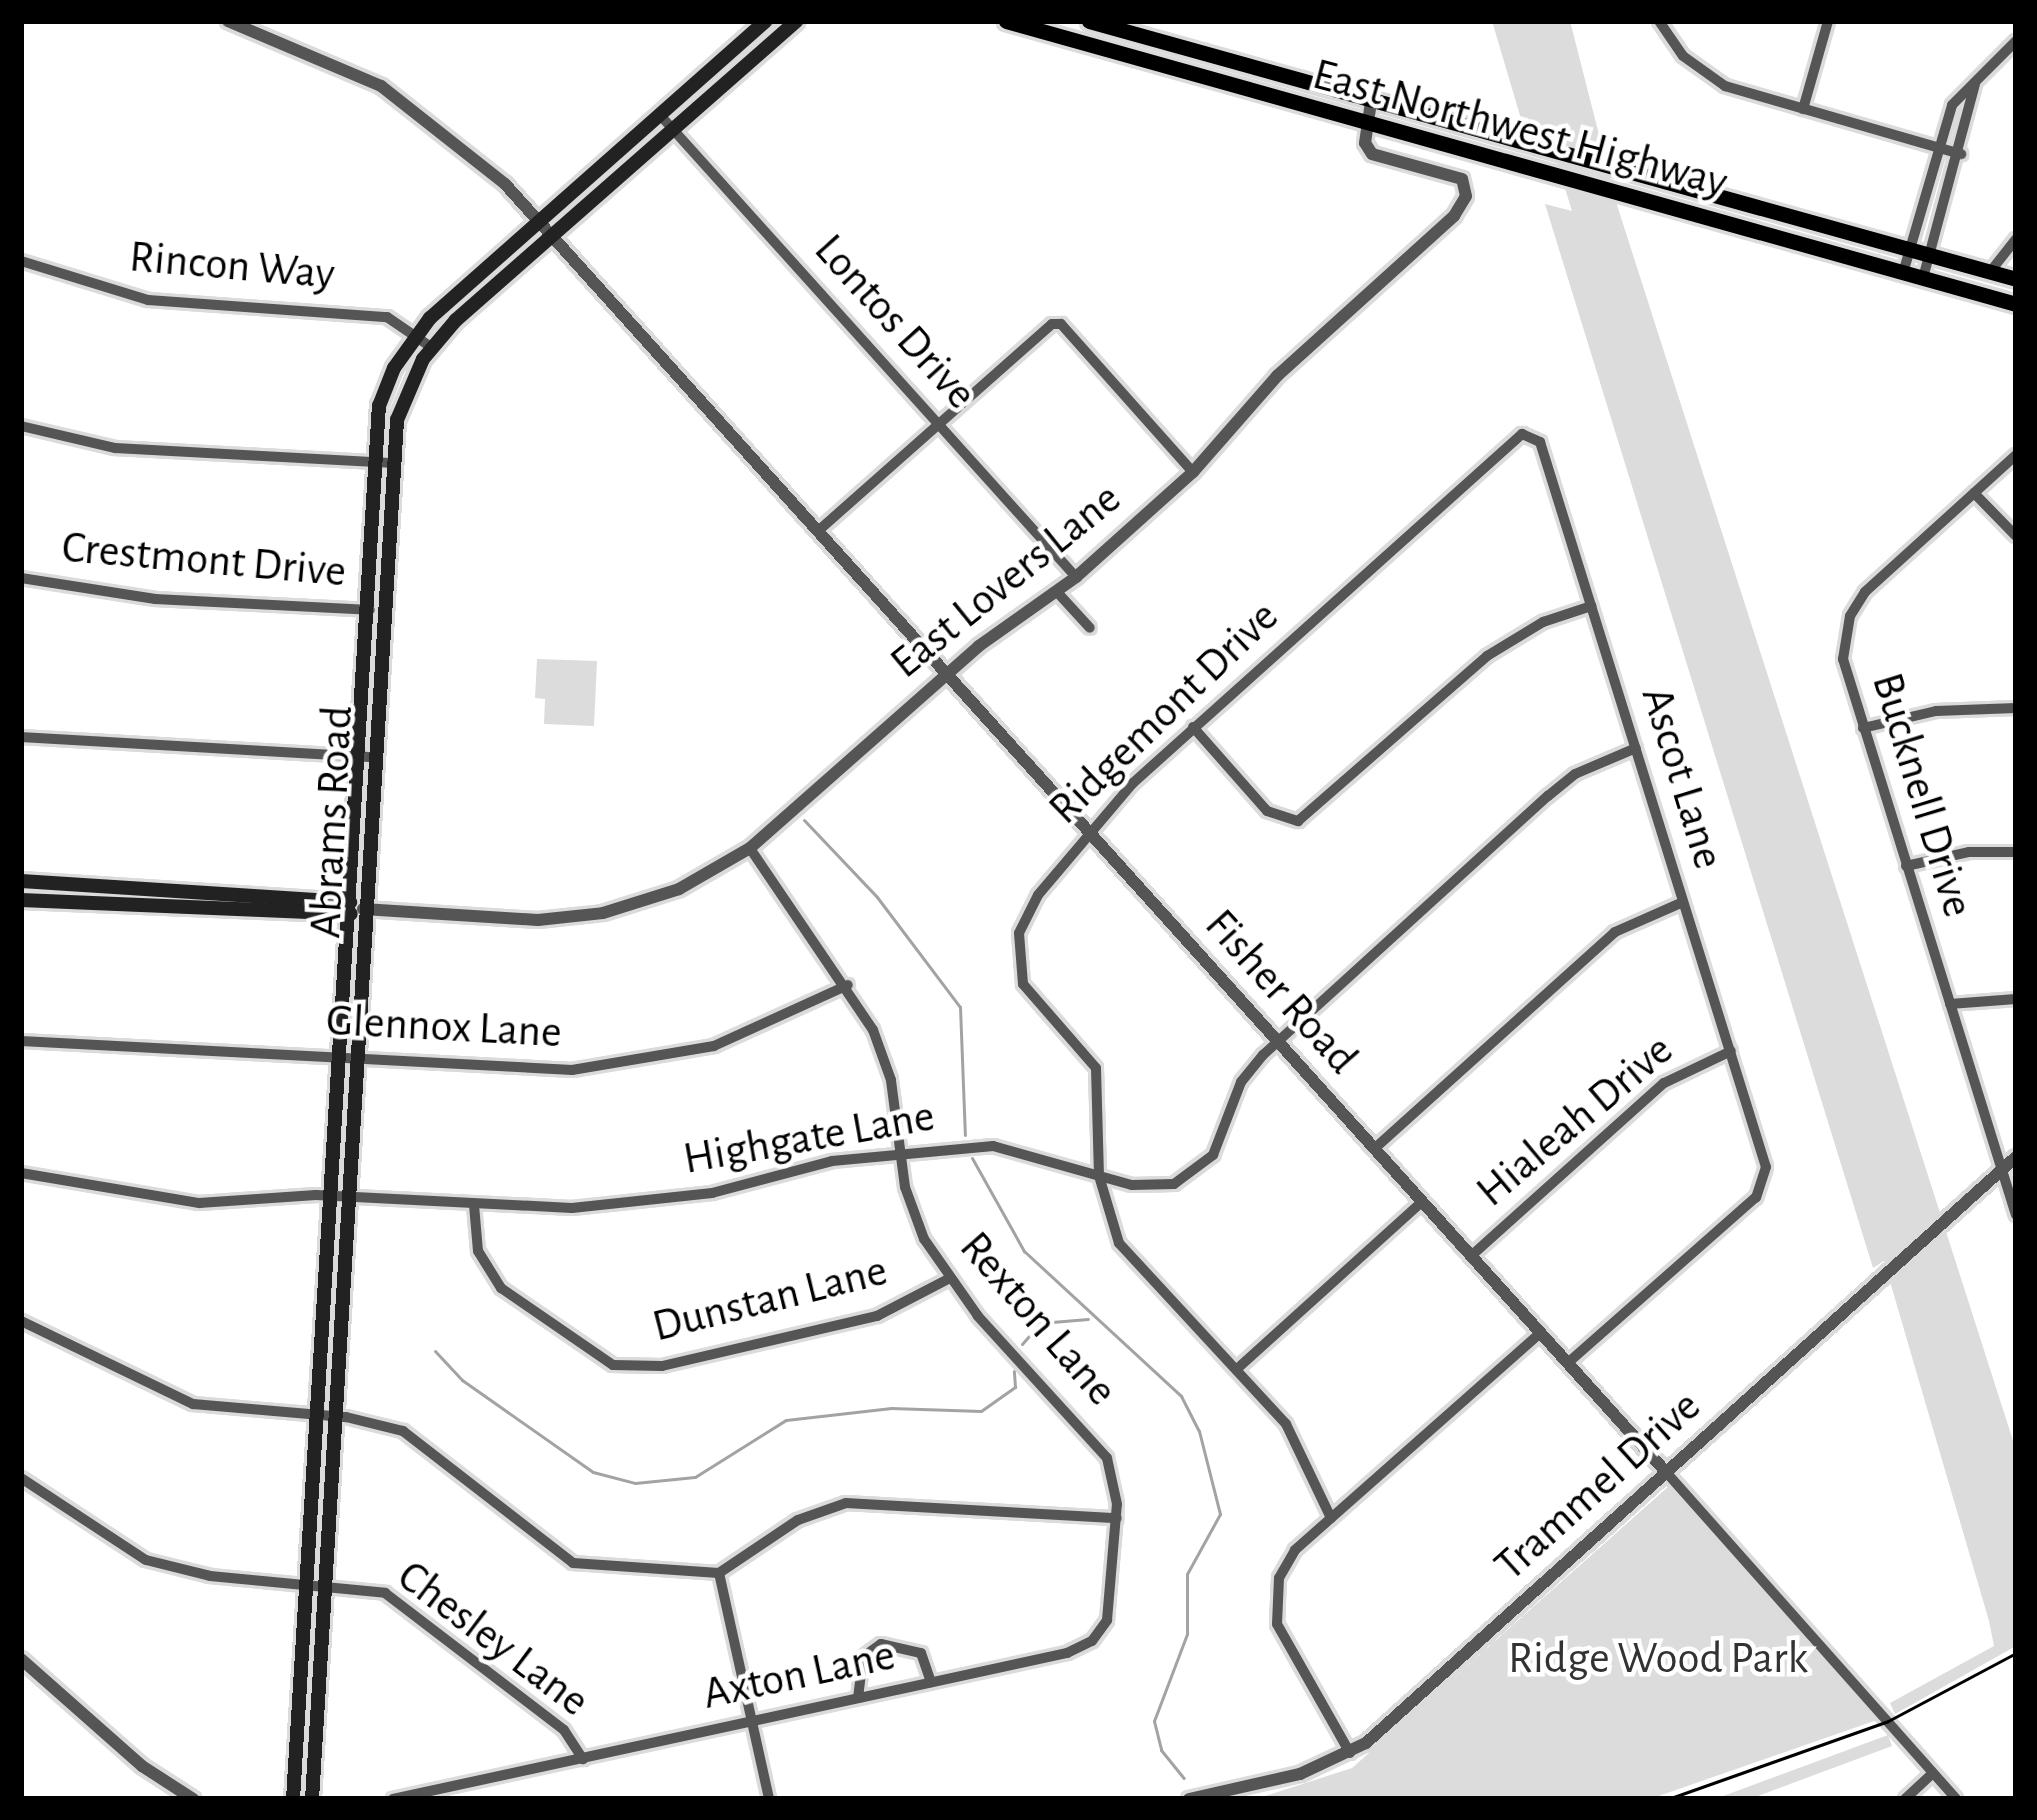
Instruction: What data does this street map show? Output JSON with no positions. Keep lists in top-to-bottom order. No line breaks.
{"streets":{"main road":["East Northwest Highway","East Lovers Lane","Abrams Road"],"street":["Rincon Way","Lontos Drive","Crestmont Drive","Ridgemont Drive","Ascot Lane","Bucknell Drive","Fisher Road","Glennox Lane","Hialeah Drive","Highgate Lane","Dunstan Lane","Rexton Lane","Trammel Drive","Chesley Lane","Axton Lane"]},"crossings":[["East Northwest Highway","East Lovers Lane"],["Rincon Way","Abrams Road"],["Lontos Drive","East Lovers Lane"],["Lontos Drive","Abrams Road"],["Crestmont Drive","Abrams Road"],["East Lovers Lane","Abrams Road"],["East Lovers Lane","Fisher Road"],["East Lovers Lane","Rexton Lane"],["Ridgemont Drive","Ascot Lane"],["Ridgemont Drive","Fisher Road"],["Ridgemont Drive","Hialeah Drive"],["Ridgemont Drive","Highgate Lane"],["Ascot Lane","Fisher Road"],["Ascot Lane","Hialeah Drive"],["Ascot Lane","Highgate Lane"],["Bucknell Drive","Trammel Drive"],["Abrams Road","Fisher Road"],["Abrams Road","Glennox Lane"],["Abrams Road","Highgate Lane"],["Abrams Road","Chesley Lane"],["Fisher Road","Hialeah Drive"],["Fisher Road","Highgate Lane"],["Fisher Road","Trammel Drive"],["Glennox Lane","Rexton Lane"],["Highgate Lane","Dunstan Lane"],["Highgate Lane","Rexton Lane"],["Dunstan Lane","Rexton Lane"],["Rexton Lane","Axton Lane"],["Chesley Lane","Axton Lane"]],"parks":["Ridge Wood Park"]}
